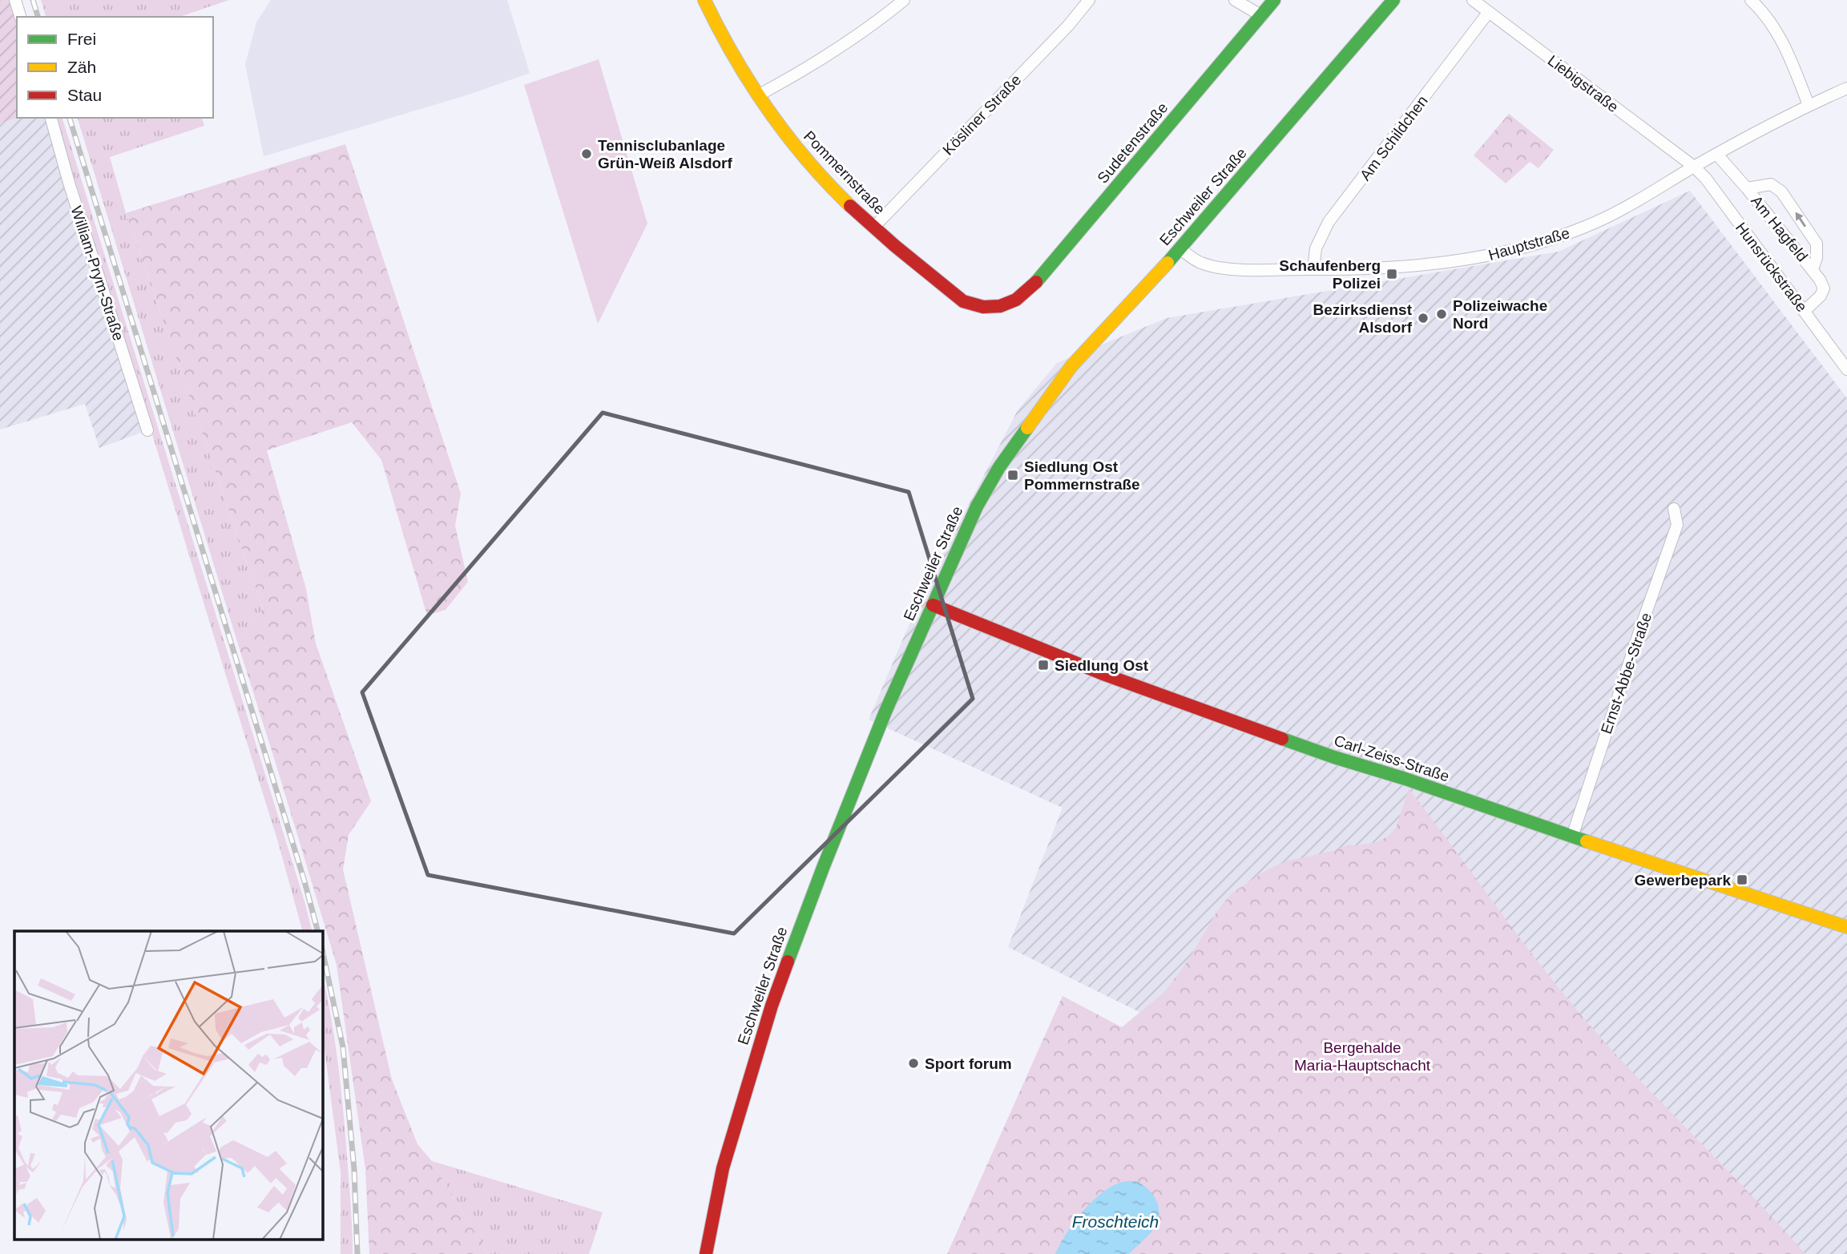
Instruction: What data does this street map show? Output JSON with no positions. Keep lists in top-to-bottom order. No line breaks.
{"streets":{"street":["Liebigstraße","Kösliner Straße","Am Schildchen","Sudetenstraße","Pommernstraße","Eschweiler Straße","Am Hagfeld","Hauptstraße","Hunsrückstraße","William-Prym-Straße","Ernst-Abbe-Straße","Carl-Zeiss-Straße"]},"crossings":[["Liebigstraße","Am Schildchen"],["Liebigstraße","Hauptstraße"],["Liebigstraße","Hunsrückstraße"],["Kösliner Straße","Pommernstraße"],["Am Schildchen","Hauptstraße"],["Sudetenstraße","Pommernstraße"],["Eschweiler Straße","Hauptstraße"],["Eschweiler Straße","Carl-Zeiss-Straße"],["Am Hagfeld","Hauptstraße"],["Am Hagfeld","Hunsrückstraße"],["Hauptstraße","Hunsrückstraße"],["Ernst-Abbe-Straße","Carl-Zeiss-Straße"]],"water":["Froschteich"],"parks":["Bergehalde Maria-Hauptschacht"],"places":{"other":["Tennisclubanlage Grün-Weiß Alsdorf","Polizeiwache Nord","Bezirksdienst Alsdorf","Sport forum"],"transit":["Schaufenberg Polizei","Siedlung Ost Pommernstraße","Siedlung Ost","Gewerbepark"]},"legend":["Frei","Zäh","Stau"]}
